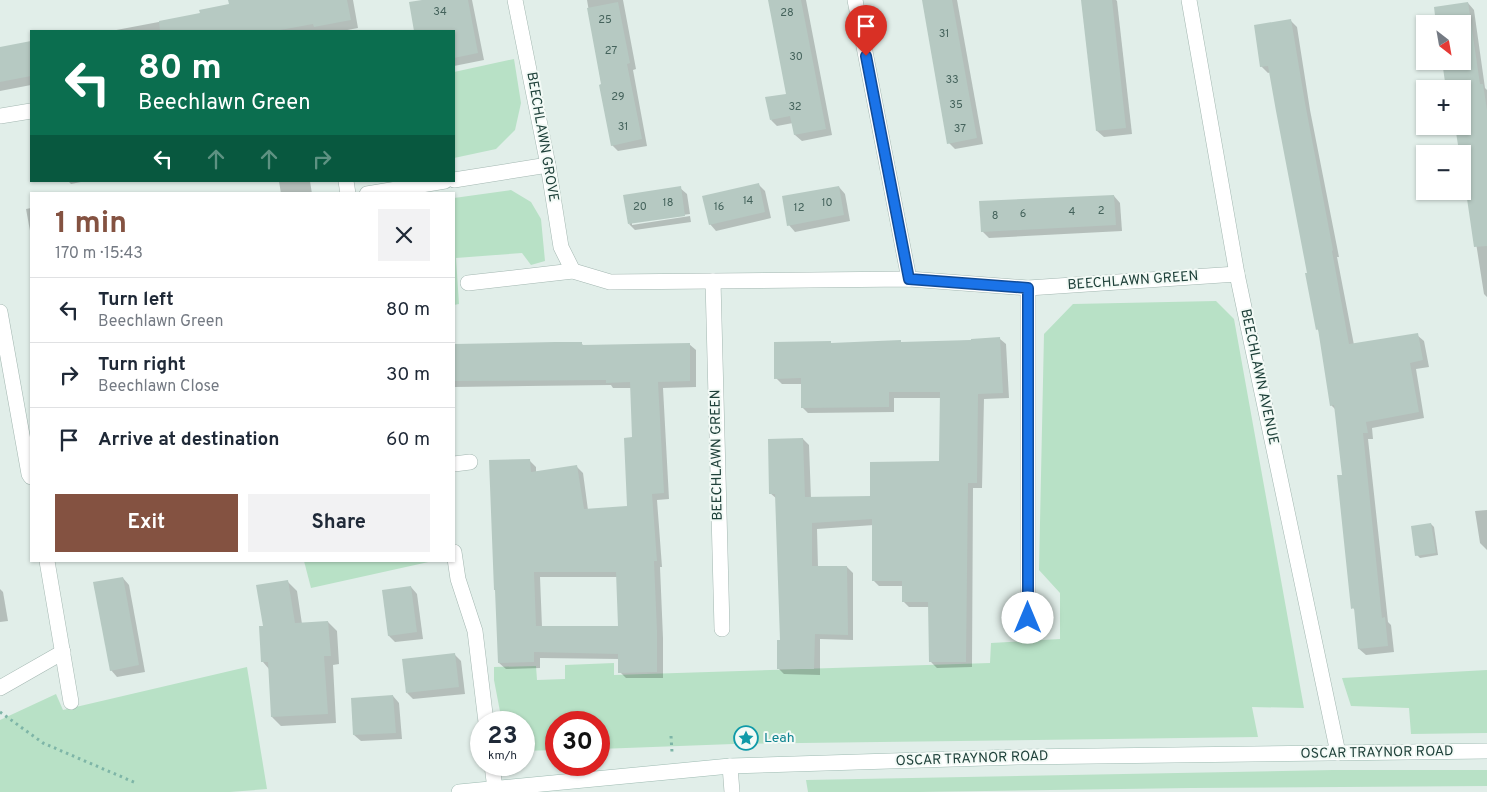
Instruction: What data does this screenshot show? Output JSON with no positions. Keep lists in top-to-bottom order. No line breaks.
{"streets":{"street":["BEECHLAWN GROVE","BEECHLAWN GREEN","BEECHLAWN AVENUE","OSCAR TRAYNOR ROAD"]},"crossings":[["BEECHLAWN GROVE","BEECHLAWN GREEN"],["BEECHLAWN GREEN","BEECHLAWN AVENUE"],["BEECHLAWN AVENUE","OSCAR TRAYNOR ROAD"]],"places":{"place":["Leah"]},"house_numbers":["34","28","25","31","27","30","33","29","35","32","31","37","14","18","10","20","16","12","2","4","6","8"],"north":"bottom right","page":{"map_buttons":["+","−"],"turn":["80 m","Beechlawn Green"],"heading":["1 min","170 m · 15:43"],"list":[{"name":"Turn left","note":"Beechlawn Green","value":"80 m"},{"name":"Turn right","note":"Beechlawn Close","value":"30 m"},{"name":"Arrive at destination","value":"60 m"}],"buttons":["Exit","Share"],"speed":"23 km/h","limit":"30"}}
